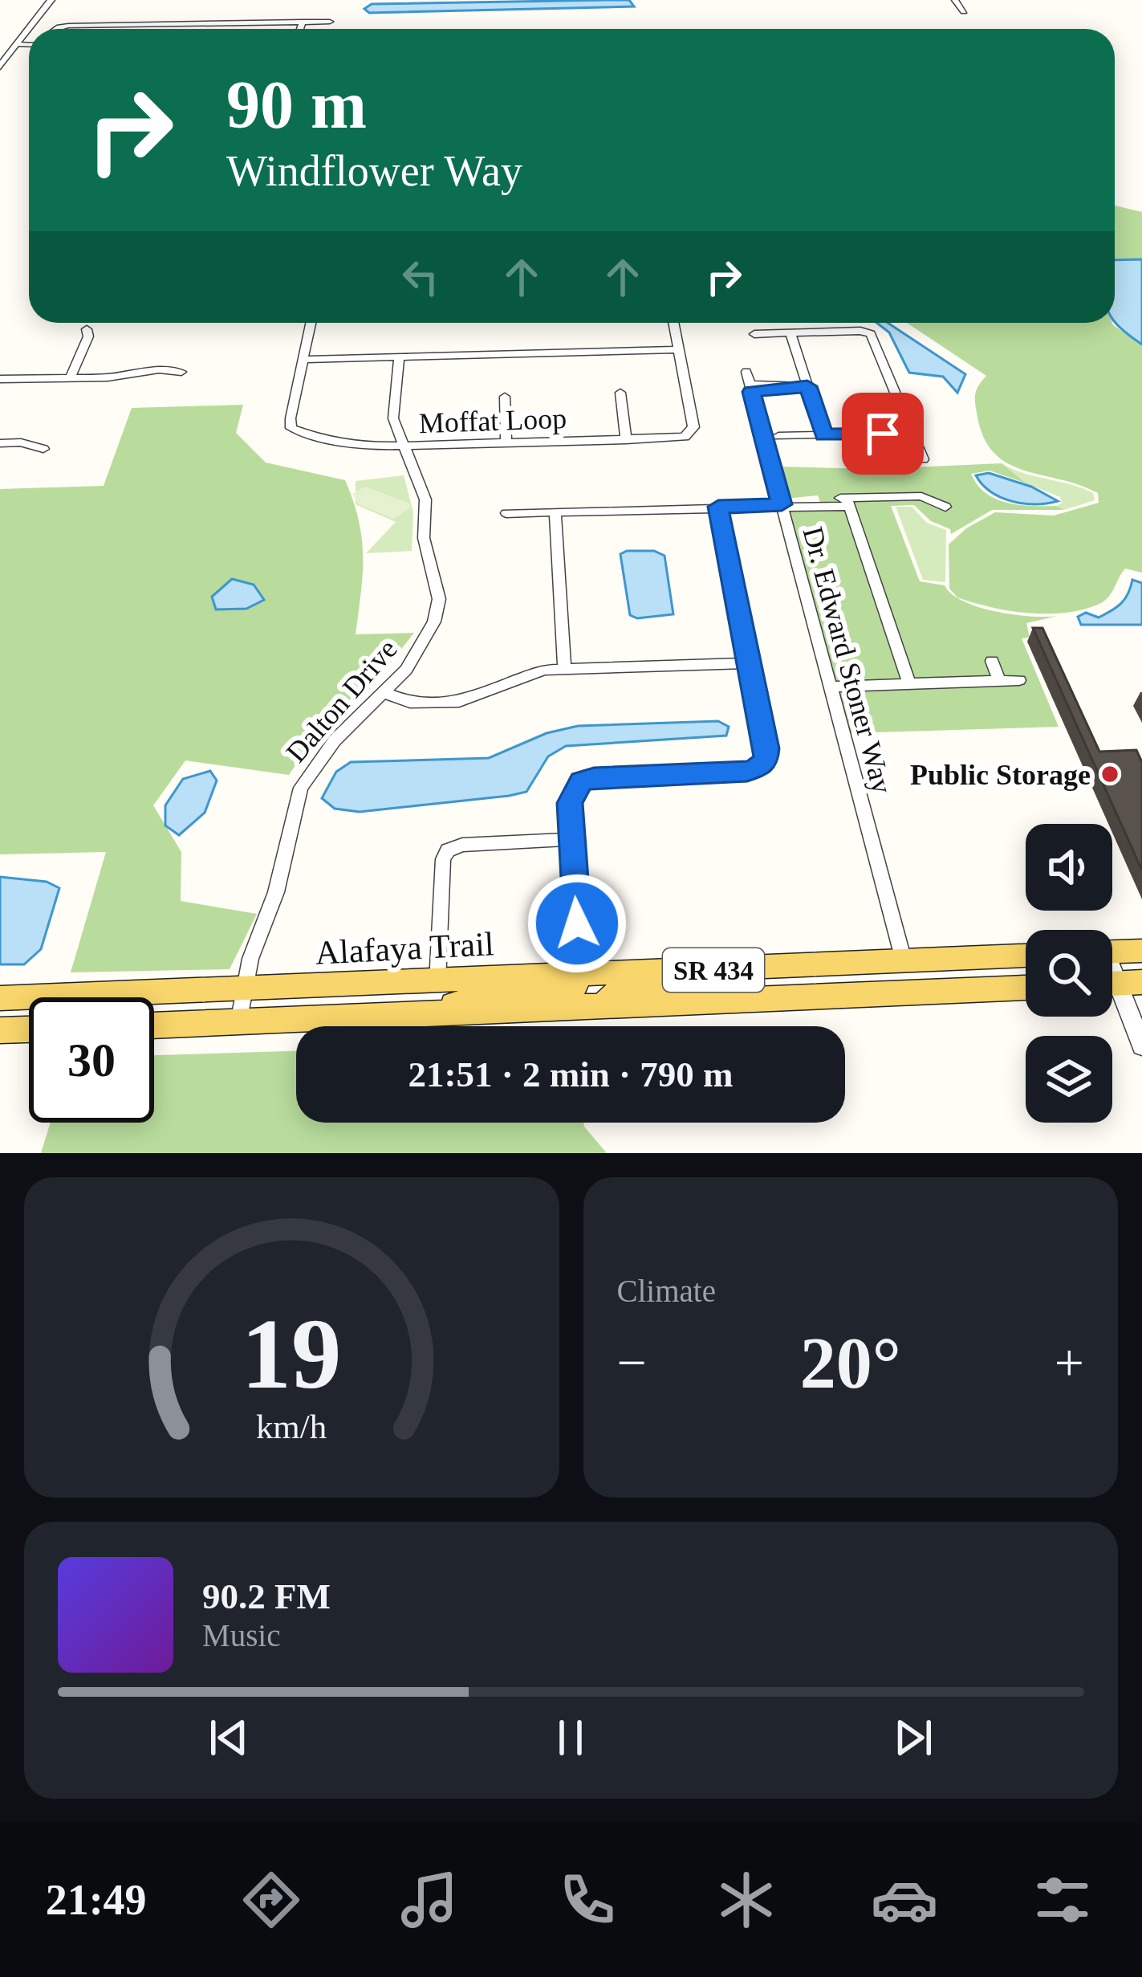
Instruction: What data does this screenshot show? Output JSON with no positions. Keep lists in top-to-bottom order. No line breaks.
{"streets":{"main road":["Alafaya Trail","SR 434"],"street":["Moffat Loop","Dr. Edward Stoner Way","Dalton Drive"]},"crossings":[["Moffat Loop","Dalton Drive"],["Dr. Edward Stoner Way","Alafaya Trail"],["Dalton Drive","Alafaya Trail"],["Dalton Drive","SR 434"]],"places":["Public Storage"],"page":{"turn":["90 m","Windflower Way"],"limit":"30","trip":"21:51 · 2 min · 790 m","tile":"Climate","heat":["−","20°","+"],"song":["90.2 FM","Music"],"tabs":"21:49","gauge":["19","km/h"]}}
